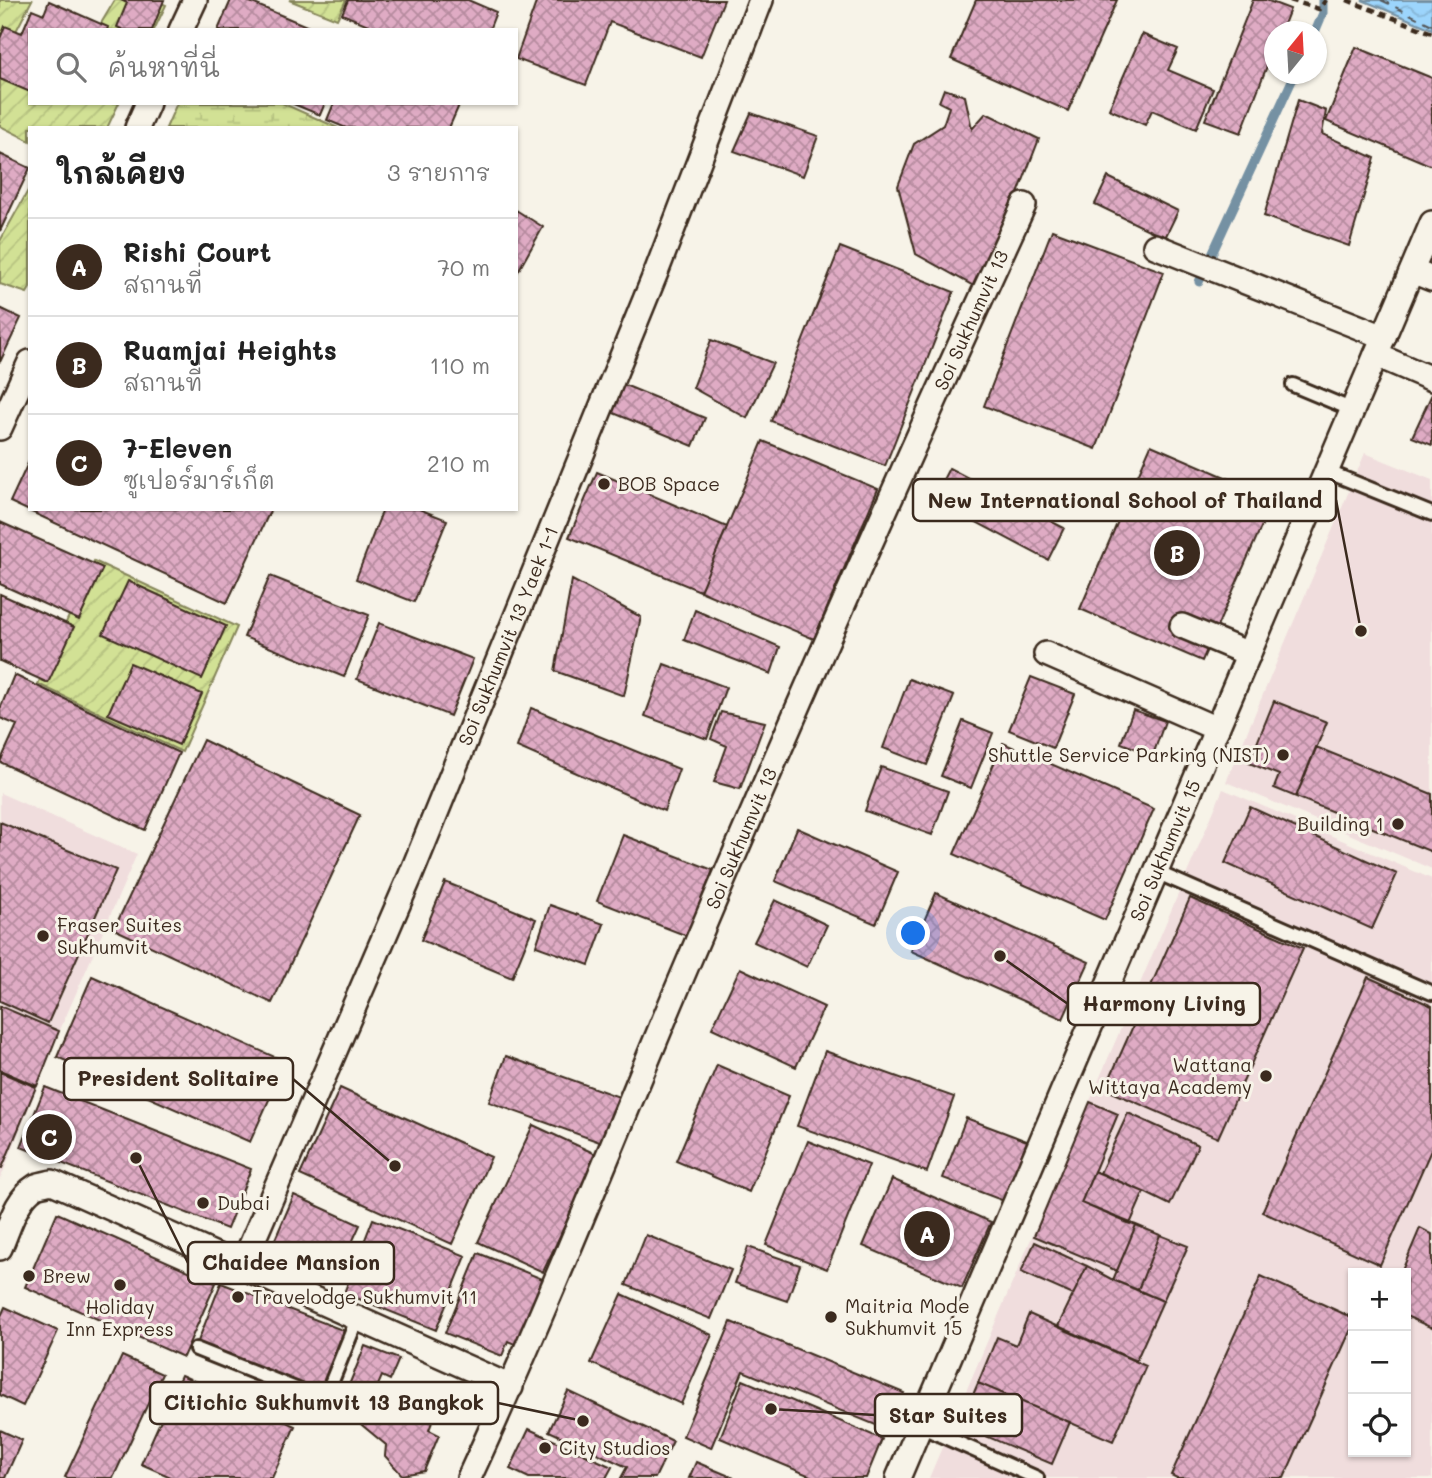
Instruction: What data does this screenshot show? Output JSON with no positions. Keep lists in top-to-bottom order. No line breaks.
{"streets":{"street":["Soi Sukhumvit 13","Soi Sukhumvit 13 Yaek 1-1","Soi Sukhumvit 15"]},"places":["BOB Space","New International School of Thailand","Shuttle Service Parking (NIST)","Building 1","Fraser Suites Sukhumvit","Harmony Living","Wattana Wittaya Academy","Chaidee Mansion","President Solitaire","Dubai","Brew","Holiday Inn Express","Travelodge Sukhumvit 11","Maitria Mode Sukhumvit 15","Star Suites","Citichic Sukhumvit 13 Bangkok","City Studios"],"north":"top","page":{"search":"ค้นหาที่นี่","heading":["ใกล้เคียง","3 รายการ"],"list":[{"mark":"A","name":"Rishi Court","note":"สถานที่","value":"70 m"},{"mark":"B","name":"Ruamjai Heights","note":"สถานที่","value":"110 m"},{"mark":"C","name":"7-Eleven","note":"ซูเปอร์มาร์เก็ต","value":"210 m"}],"pins":["B","C","A"],"map_buttons":["+","−"]}}
